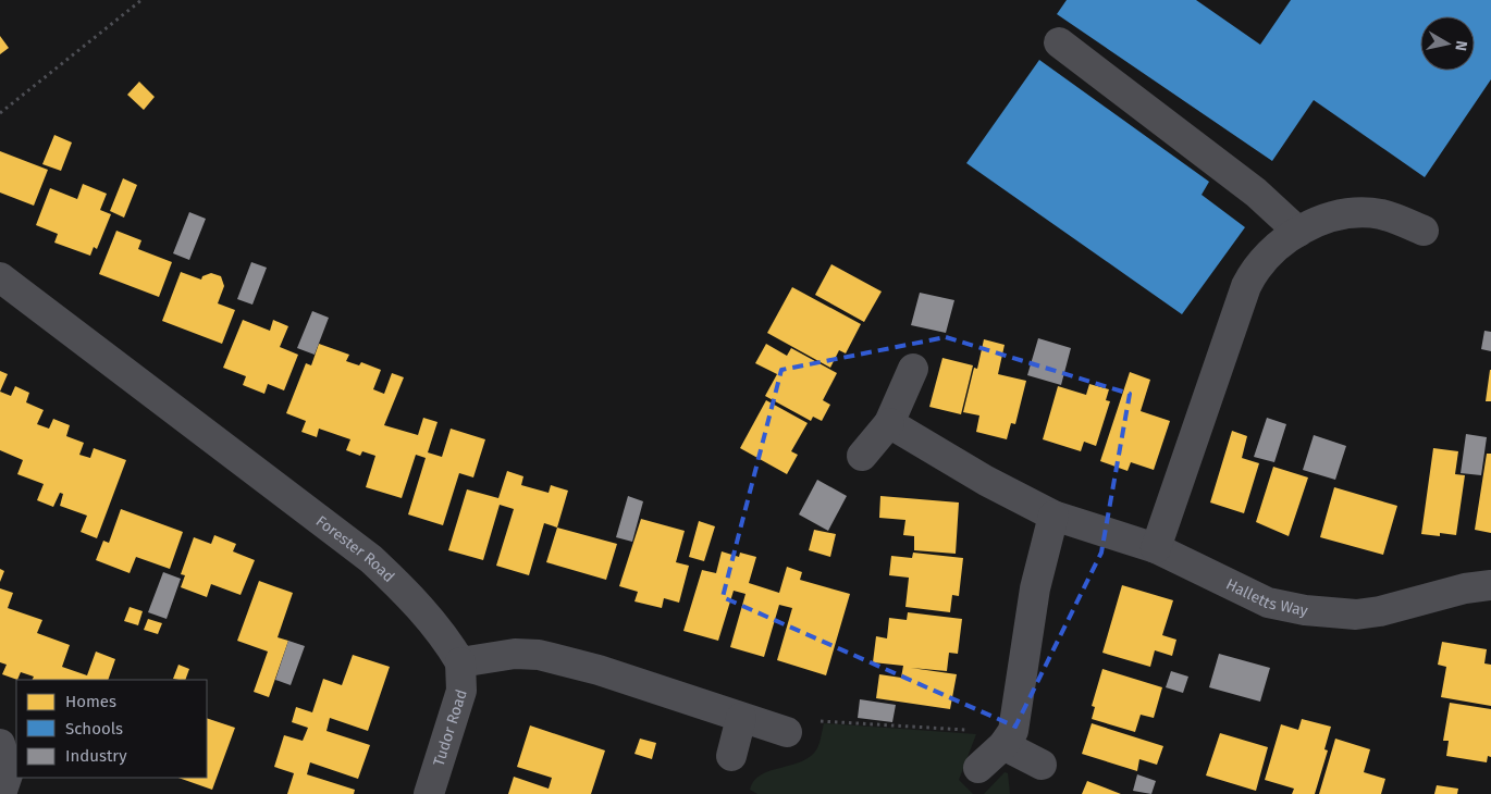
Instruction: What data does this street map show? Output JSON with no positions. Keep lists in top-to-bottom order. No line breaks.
{"streets":{"street":["Forester Road","Halletts Way","Tudor Road"]},"crossings":[["Forester Road","Tudor Road"]],"legend":["Homes","Schools","Industry"],"north":"right"}
